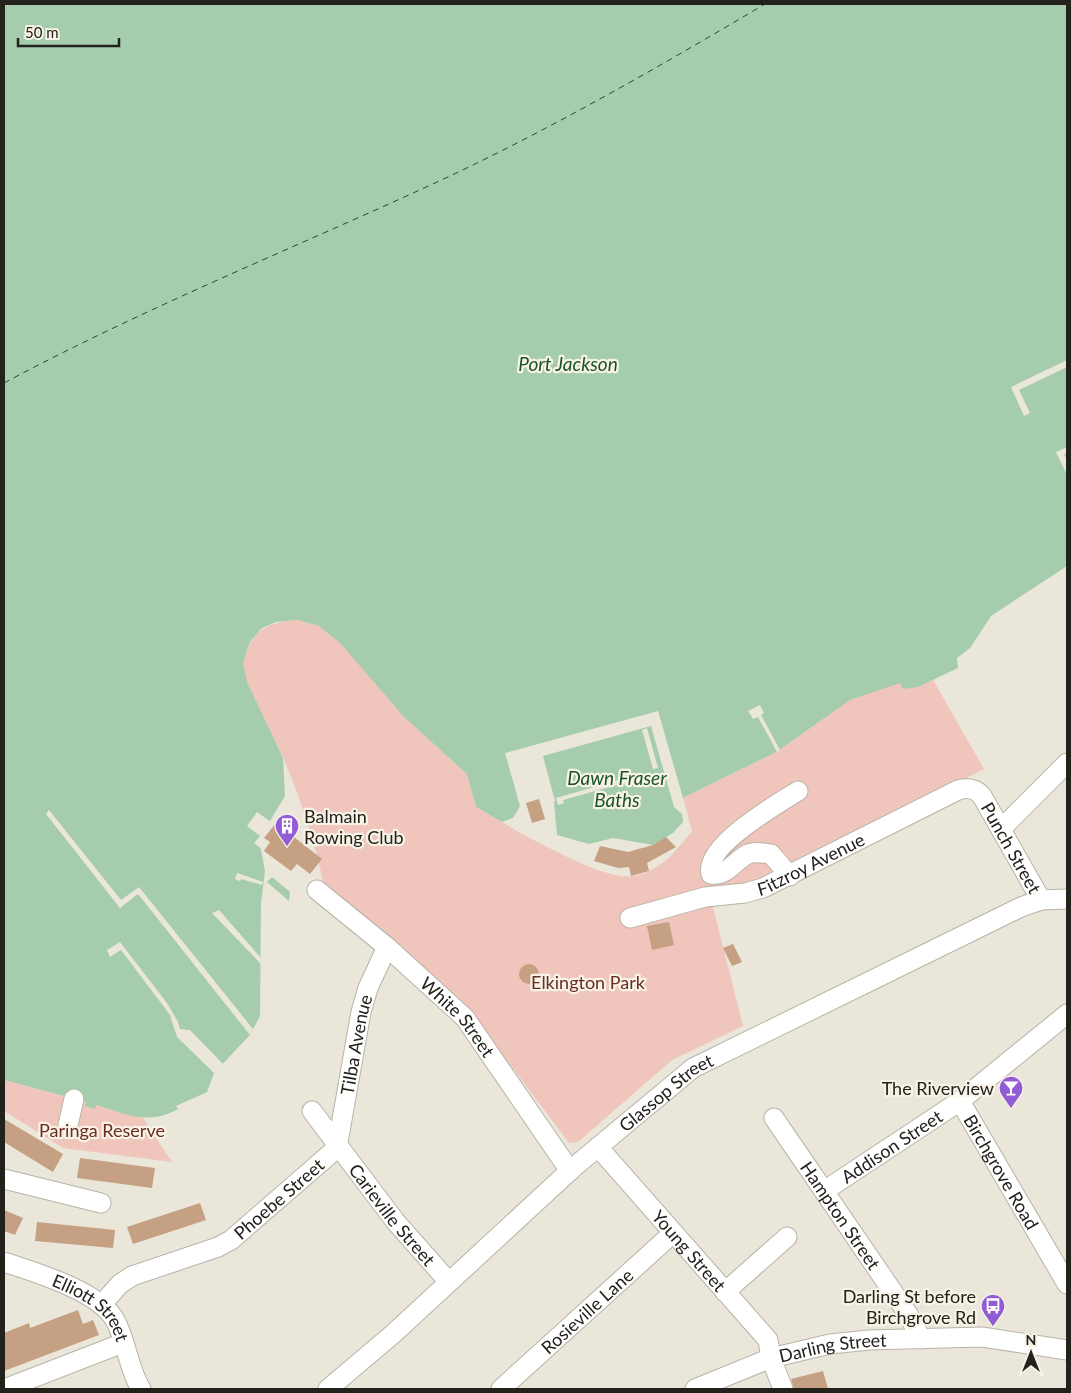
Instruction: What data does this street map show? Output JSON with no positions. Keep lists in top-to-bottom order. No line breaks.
{"streets":{"street":["Punch Street","Fitzroy Avenue","White Street","Tilba Avenue","Glassop Street","Addison Street","Birchgrove Road","Phoebe Street","Carieville Street","Hampton Street","Young Street","Rosieville Lane","Elliott Street","Darling Street"]},"crossings":[["Punch Street","Fitzroy Avenue"],["Punch Street","Glassop Street"],["White Street","Tilba Avenue"],["White Street","Glassop Street"],["Tilba Avenue","Phoebe Street"],["Tilba Avenue","Carieville Street"],["Glassop Street","Carieville Street"],["Glassop Street","Young Street"],["Addison Street","Birchgrove Road"],["Addison Street","Hampton Street"],["Phoebe Street","Carieville Street"],["Phoebe Street","Elliott Street"],["Hampton Street","Darling Street"],["Young Street","Rosieville Lane"],["Young Street","Darling Street"]],"water":["Port Jackson","Dawn Fraser Baths"],"parks":["Elkington Park","Paringa Reserve"],"places":{"building":["Balmain Rowing Club"],"bar":["The Riverview"],"bus stop":["Darling St before Birchgrove Rd"]},"scale_bar":"50 m","north":"top"}
